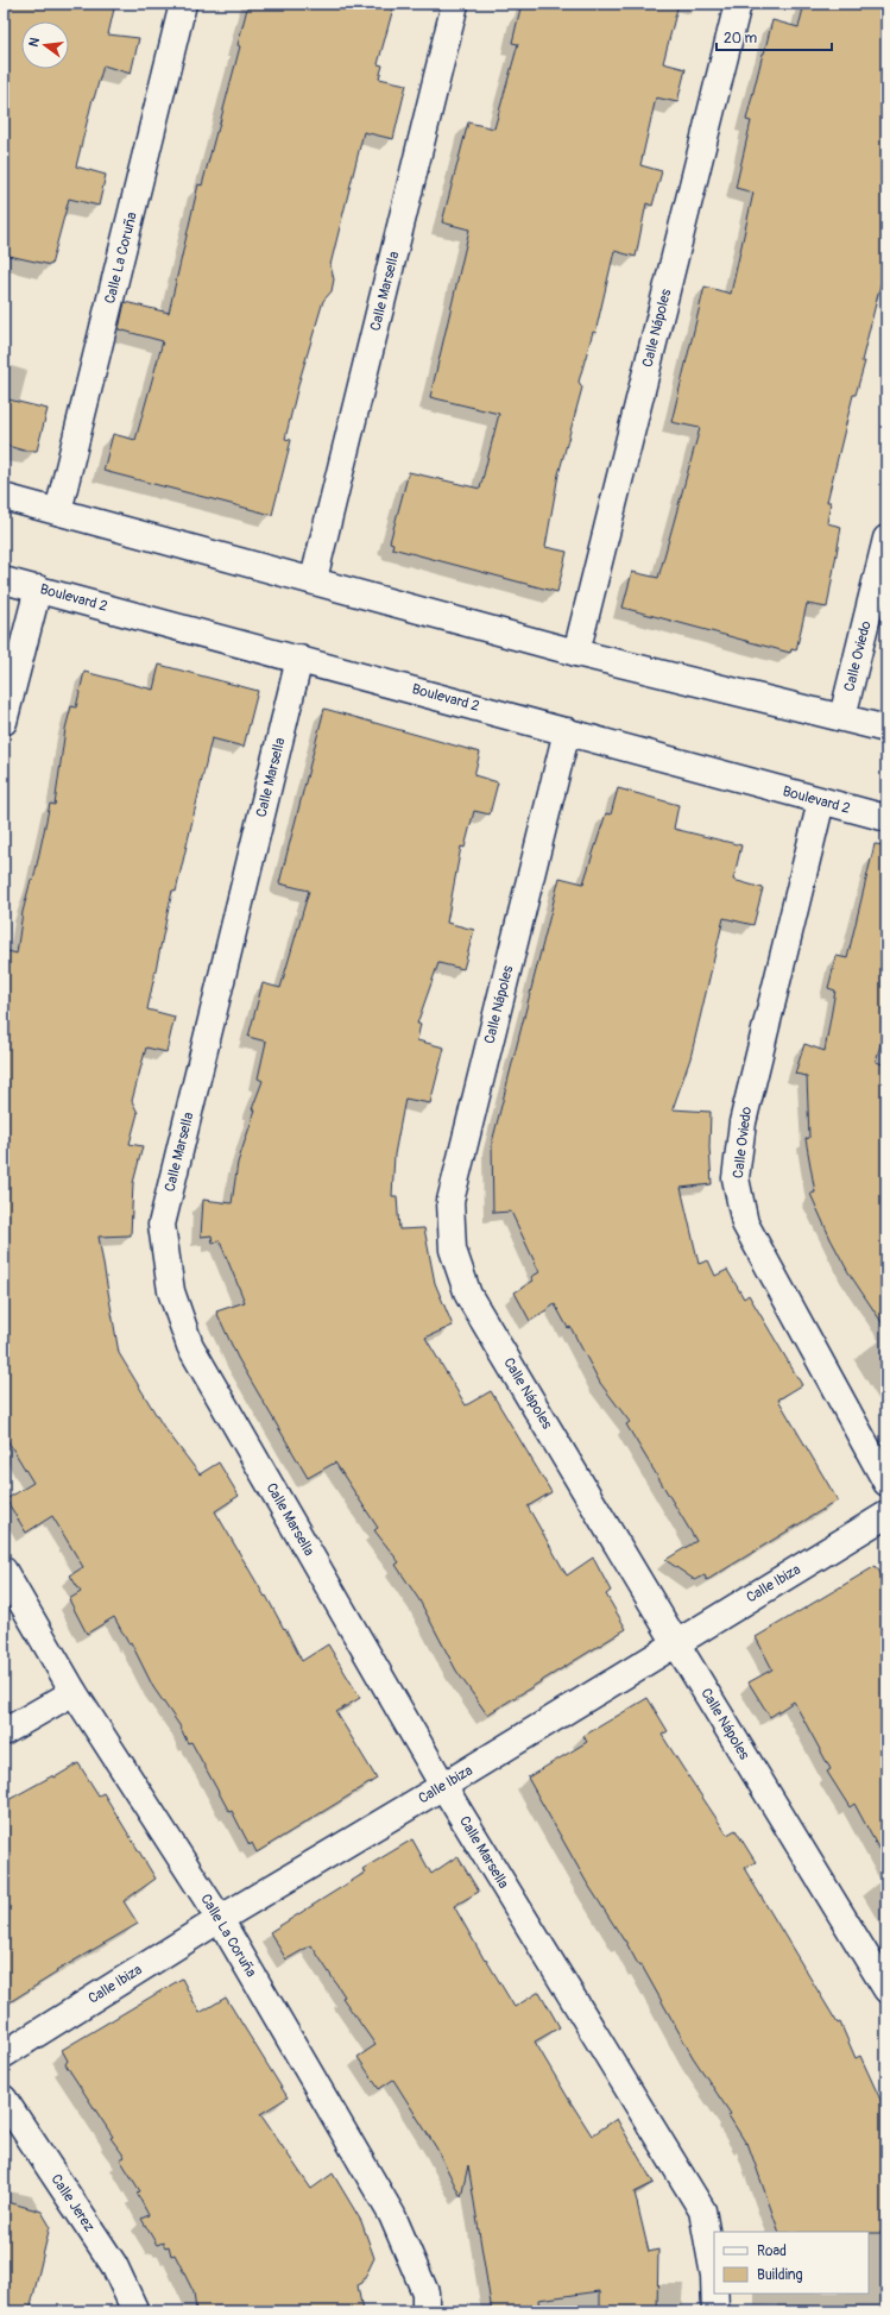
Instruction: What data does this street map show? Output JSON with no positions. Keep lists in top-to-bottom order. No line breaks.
{"streets":{"street":["Calle La Coruña","Calle Marsella","Calle Nápoles","Boulevard 2","Calle Oviedo","Calle Ibiza","Calle Jerez"]},"crossings":[["Calle La Coruña","Calle Ibiza"],["Calle Marsella","Boulevard 2"],["Calle Marsella","Calle Ibiza"],["Calle Nápoles","Boulevard 2"],["Calle Nápoles","Calle Ibiza"],["Boulevard 2","Calle Oviedo"]],"legend":["Road","Building"],"scale_bar":"20 m","north":"left"}
